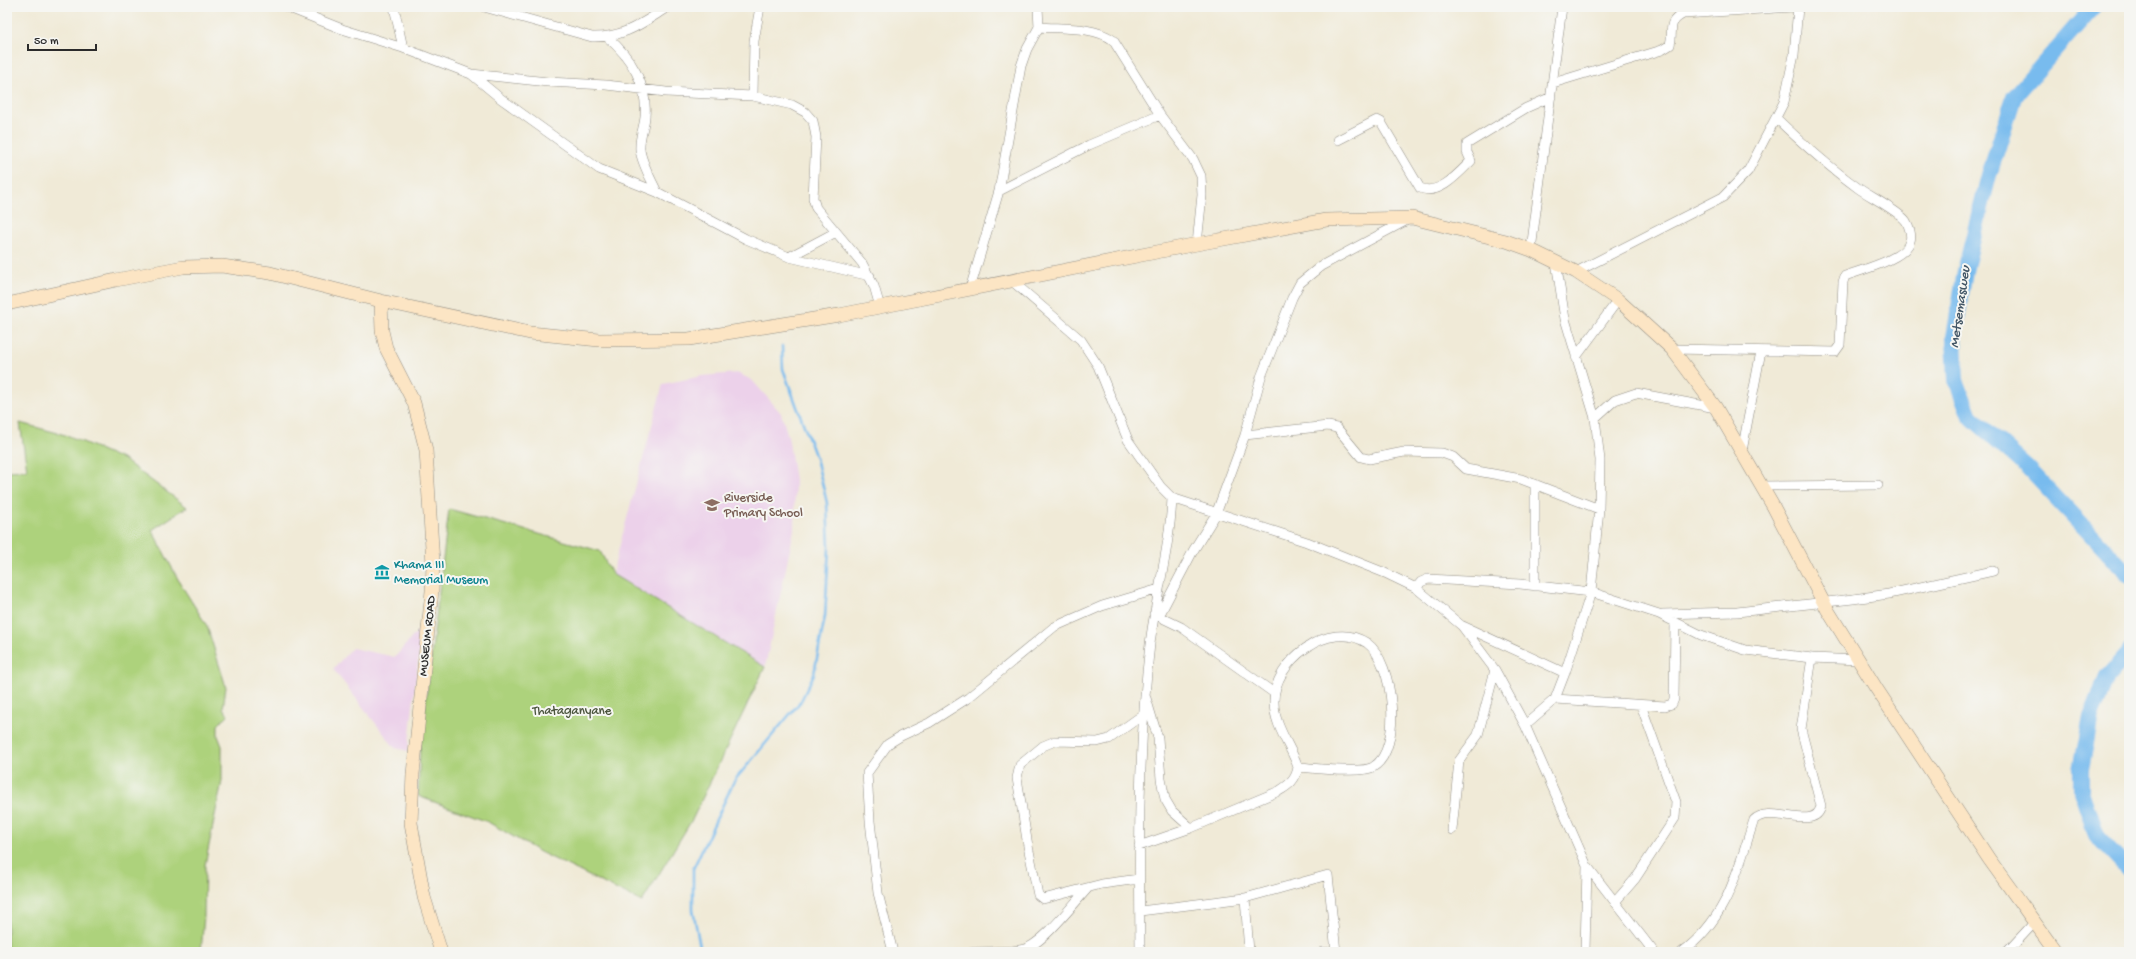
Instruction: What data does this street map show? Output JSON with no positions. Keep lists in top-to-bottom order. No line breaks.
{"streets":{"street":["MUSEUM ROAD"]},"water":["Metsemasweu"],"parks":["Thataganyane"],"places":{"school or university":["Riverside Primary School"],"museum":["Khama III Memorial Museum"]},"scale_bar":"50 m"}
